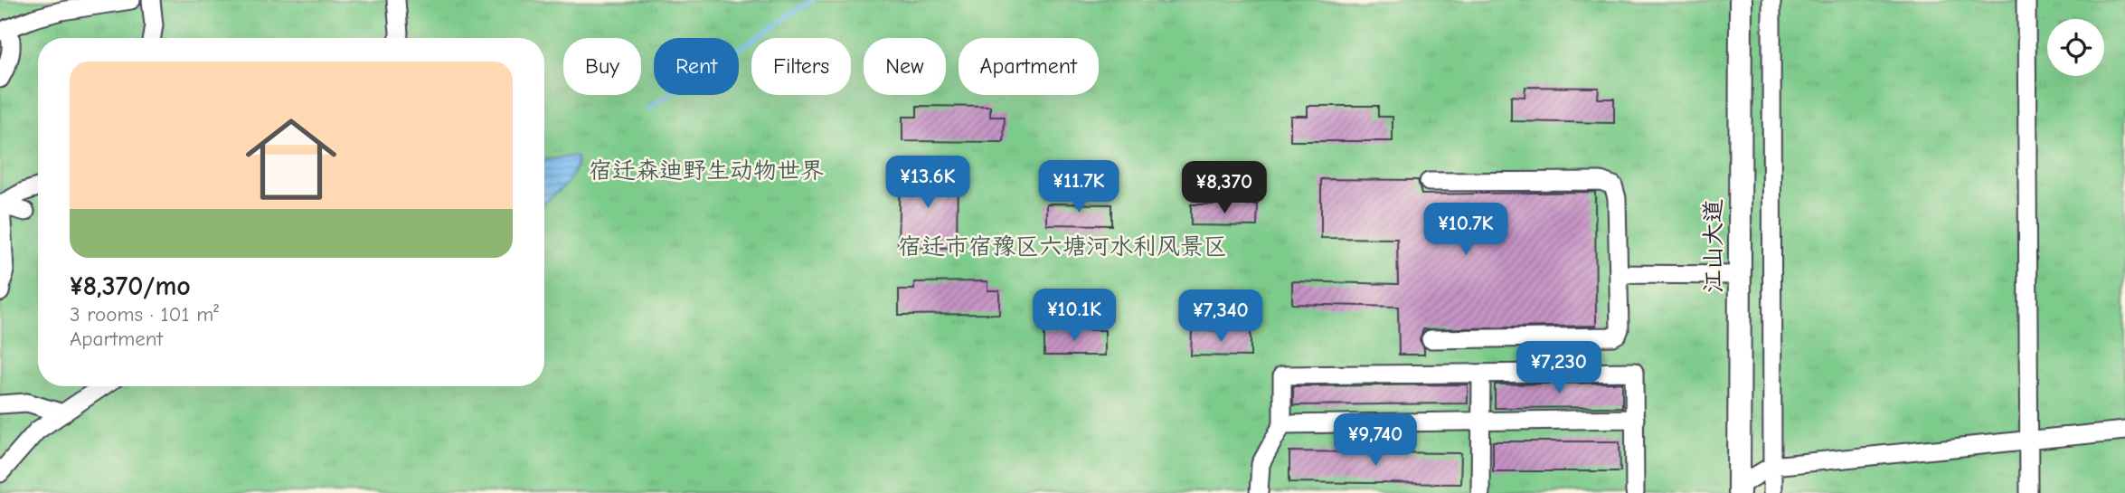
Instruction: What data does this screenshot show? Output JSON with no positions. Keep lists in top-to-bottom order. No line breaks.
{"streets":{"main road":["江山大道"]},"parks":["宿迁森迪野生动物世界","宿迁市宿豫区六塘河水利风景区"],"page":{"chip":["Buy","Rent","Filters","New","Apartment"],"list":[{"name":"¥8,370/mo","note":"3 rooms · 101 m² · Apartment"}],"price":["¥13.6K","¥11.7K","¥8,370","¥10.7K","¥10.1K","¥7,340","¥7,230","¥9,740"]}}
